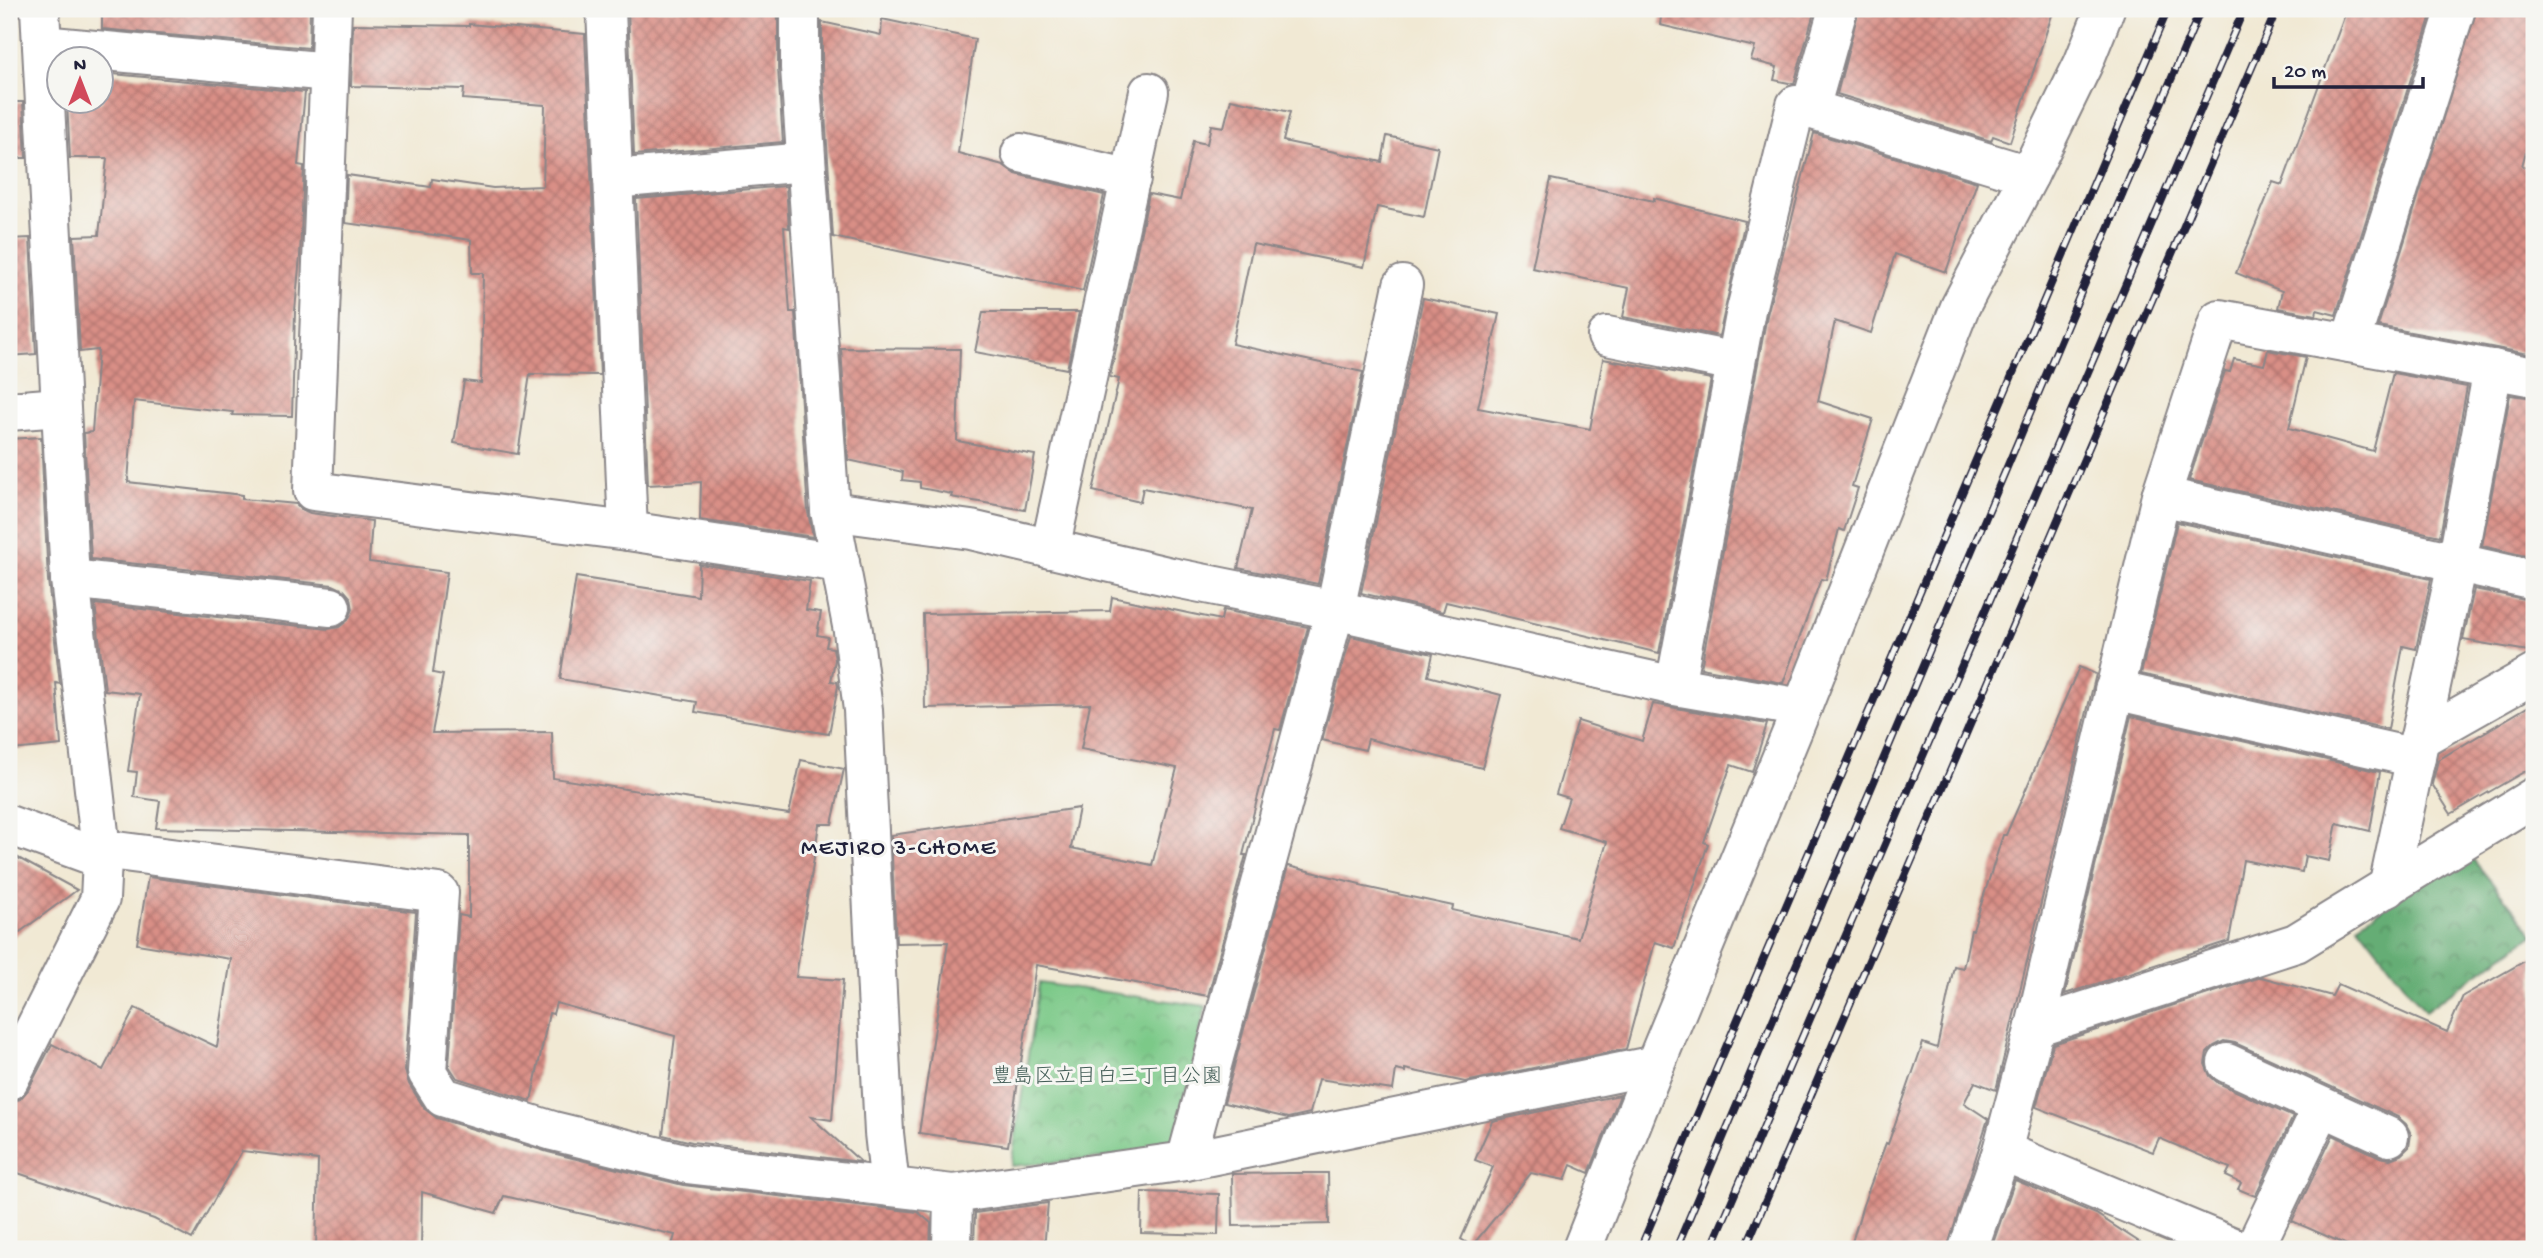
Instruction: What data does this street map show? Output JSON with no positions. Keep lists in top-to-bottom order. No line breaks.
{"districts":["MEJIRO 3-CHOME"],"parks":["豊島区立目白三丁目公園"],"scale_bar":"20 m","north":"top"}
